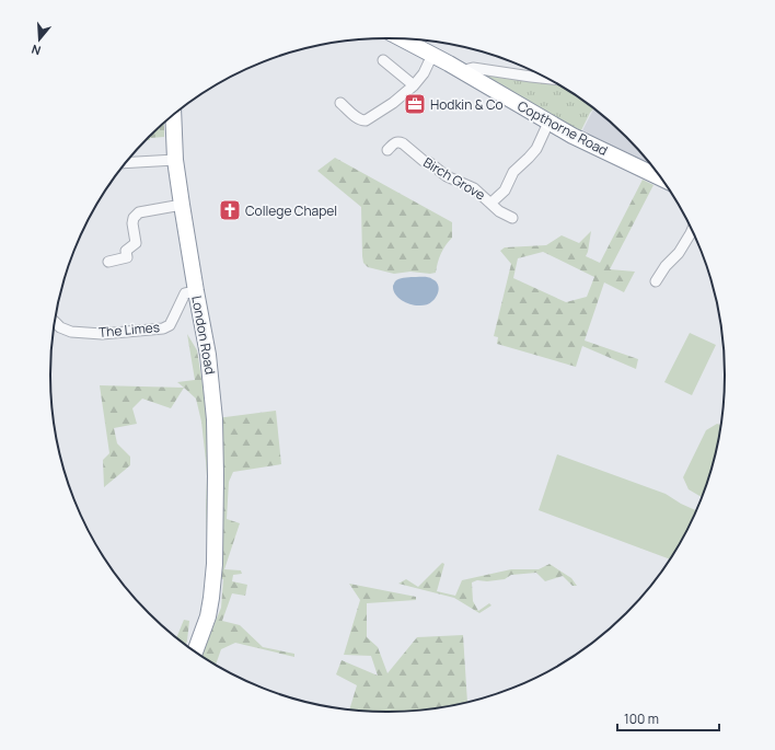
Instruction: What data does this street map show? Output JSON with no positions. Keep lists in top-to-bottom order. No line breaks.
{"streets":{"highway":["Copthorne Road","London Road"],"street":["Birch Grove","The Limes"]},"crossings":[["Copthorne Road","Birch Grove"],["The Limes","London Road"]],"places":{"office":["Hodkin & Co"],"church":["College Chapel"]},"scale_bar":"100 m","north":"bottom"}
